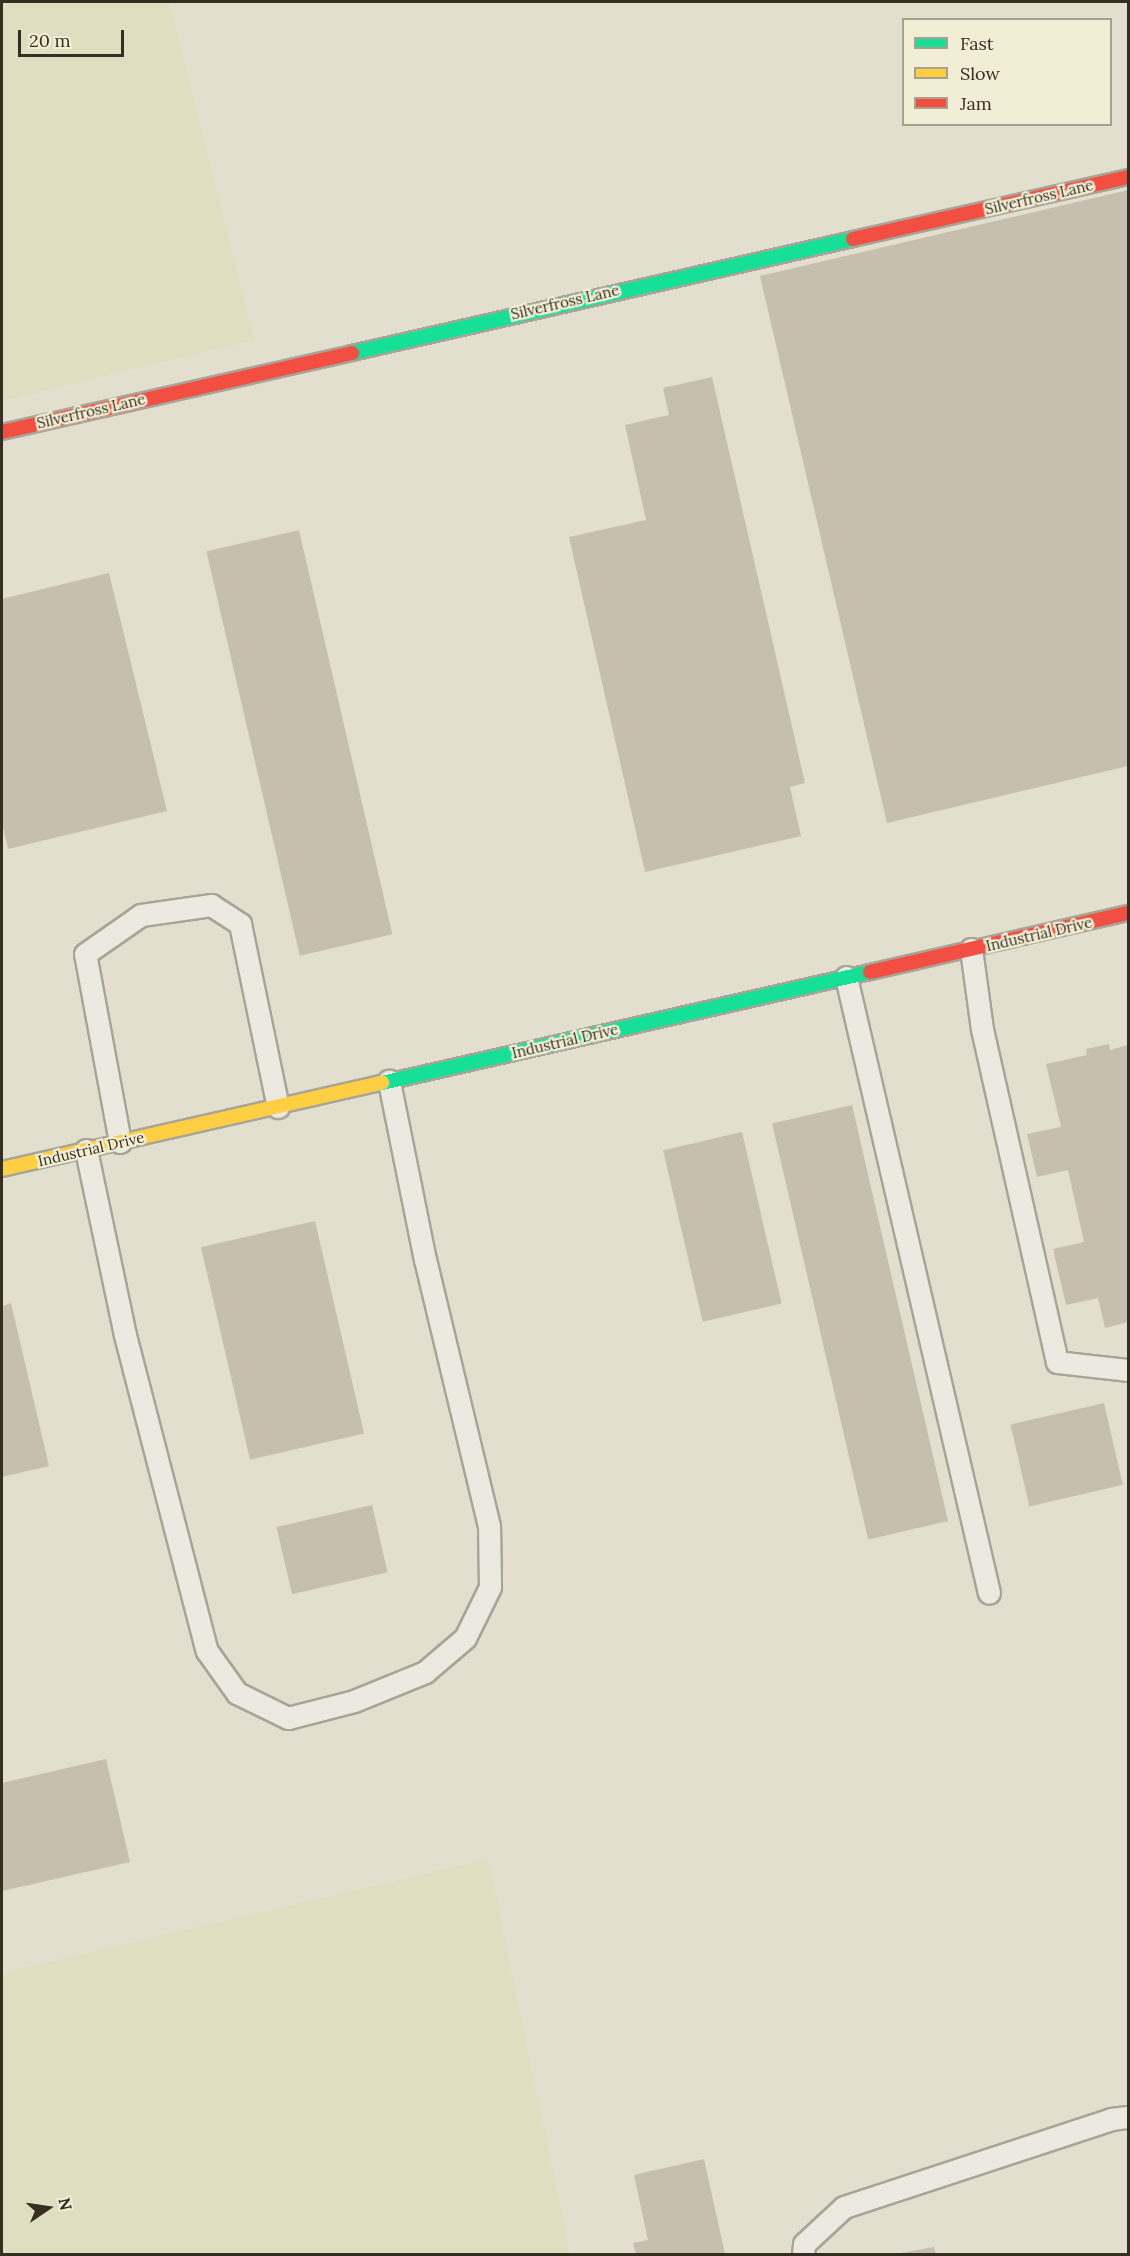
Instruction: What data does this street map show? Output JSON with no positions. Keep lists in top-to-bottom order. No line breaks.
{"streets":{"street":["Silverfross Lane","Industrial Drive"]},"legend":["Fast","Slow","Jam"],"scale_bar":"20 m","north":"right"}
